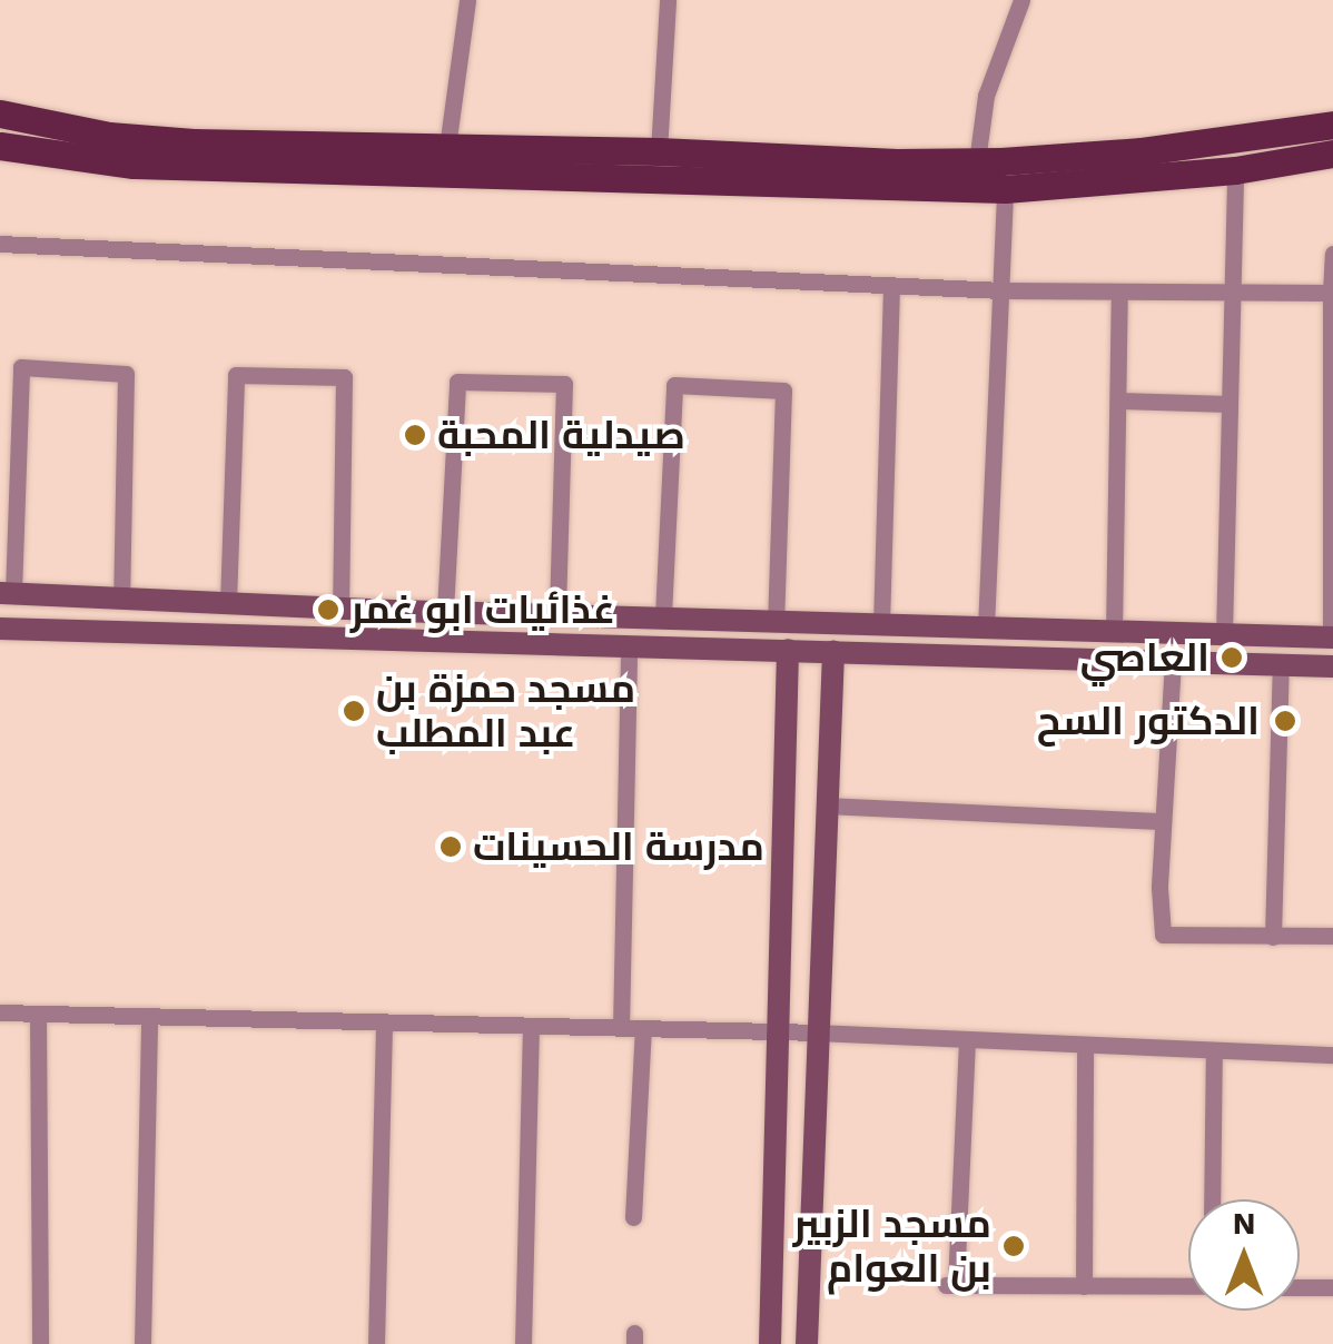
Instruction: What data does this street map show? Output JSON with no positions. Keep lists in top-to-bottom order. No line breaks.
{"places":["صيدلية المحبة","غذائيات ابو غمر","العاصي","مسجد حمزة بن عبد المطلب","الدكتور السح","مدرسة الحسينات","مسجد الزبير بن العوام"],"north":"top"}
